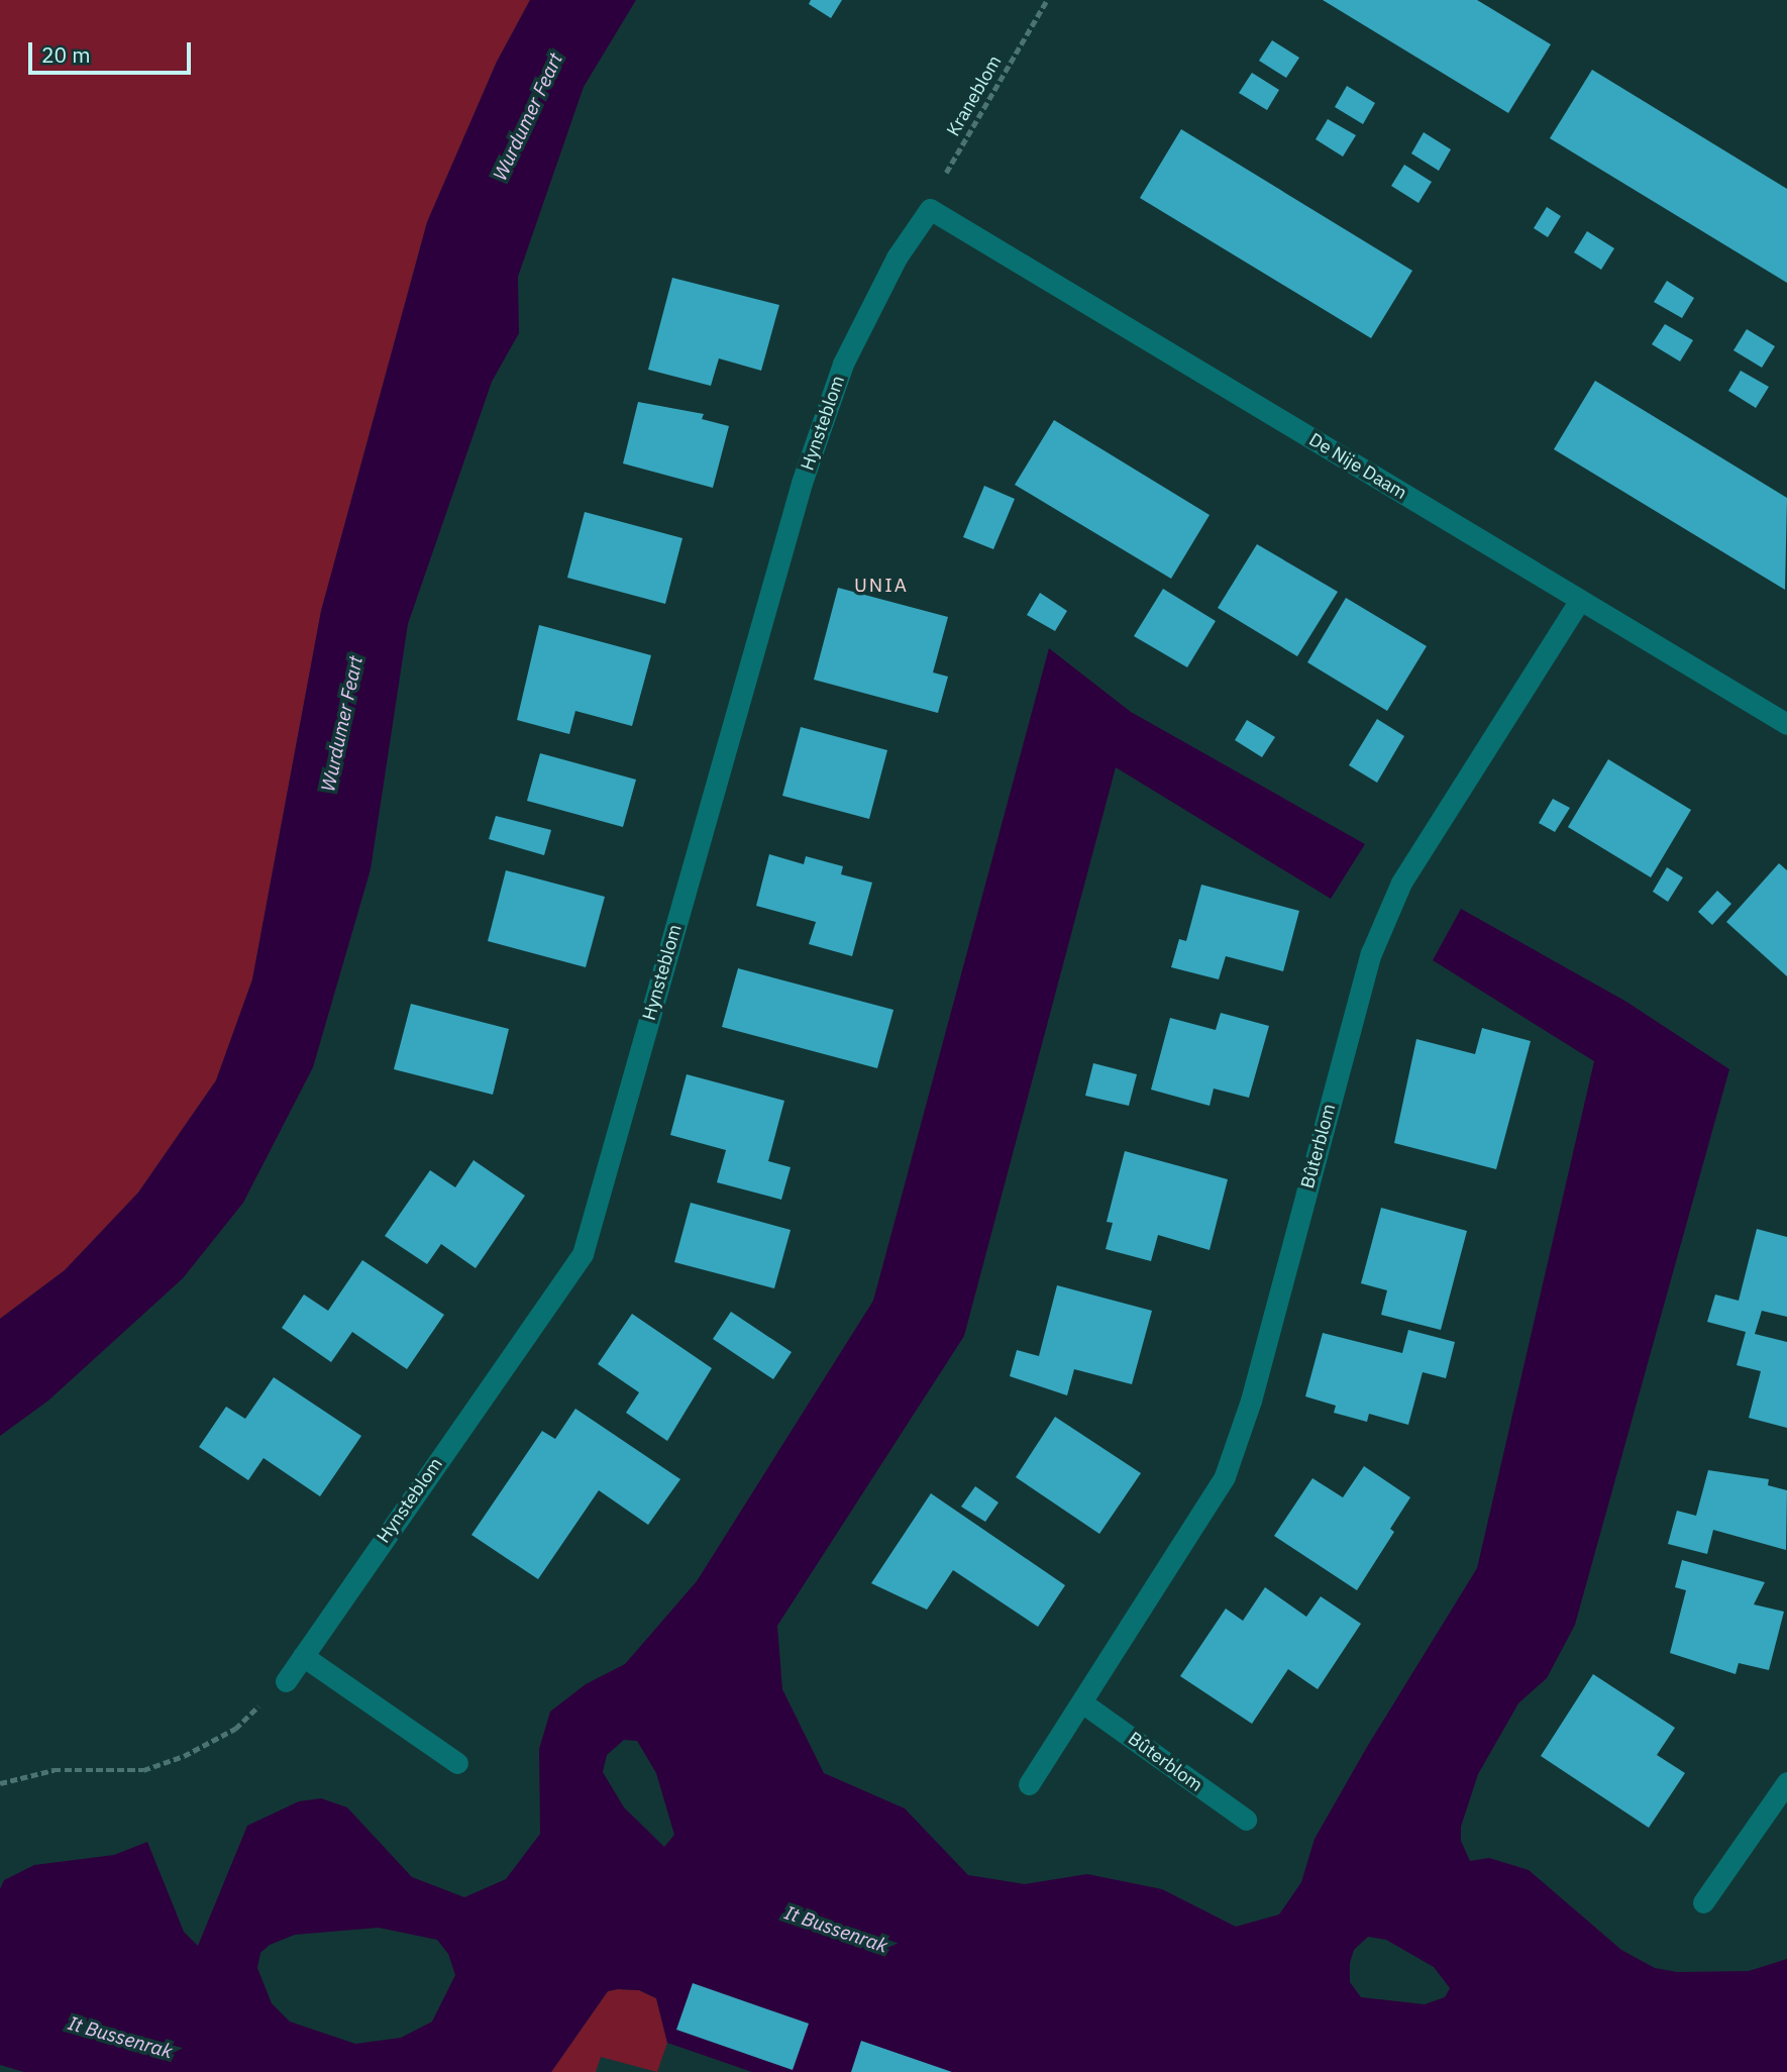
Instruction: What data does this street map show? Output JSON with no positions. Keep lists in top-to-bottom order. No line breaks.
{"streets":{"street":["Hynsteblom","De Nije Daam","Bûterblom"],"path":["Kraneblom"]},"crossings":[["Kraneblom","Hynsteblom"],["Kraneblom","De Nije Daam"],["Hynsteblom","De Nije Daam"],["De Nije Daam","Bûterblom"]],"districts":["UNIA"],"water":["Wurdumer Feart","It Bussenrak"],"scale_bar":"20 m"}
